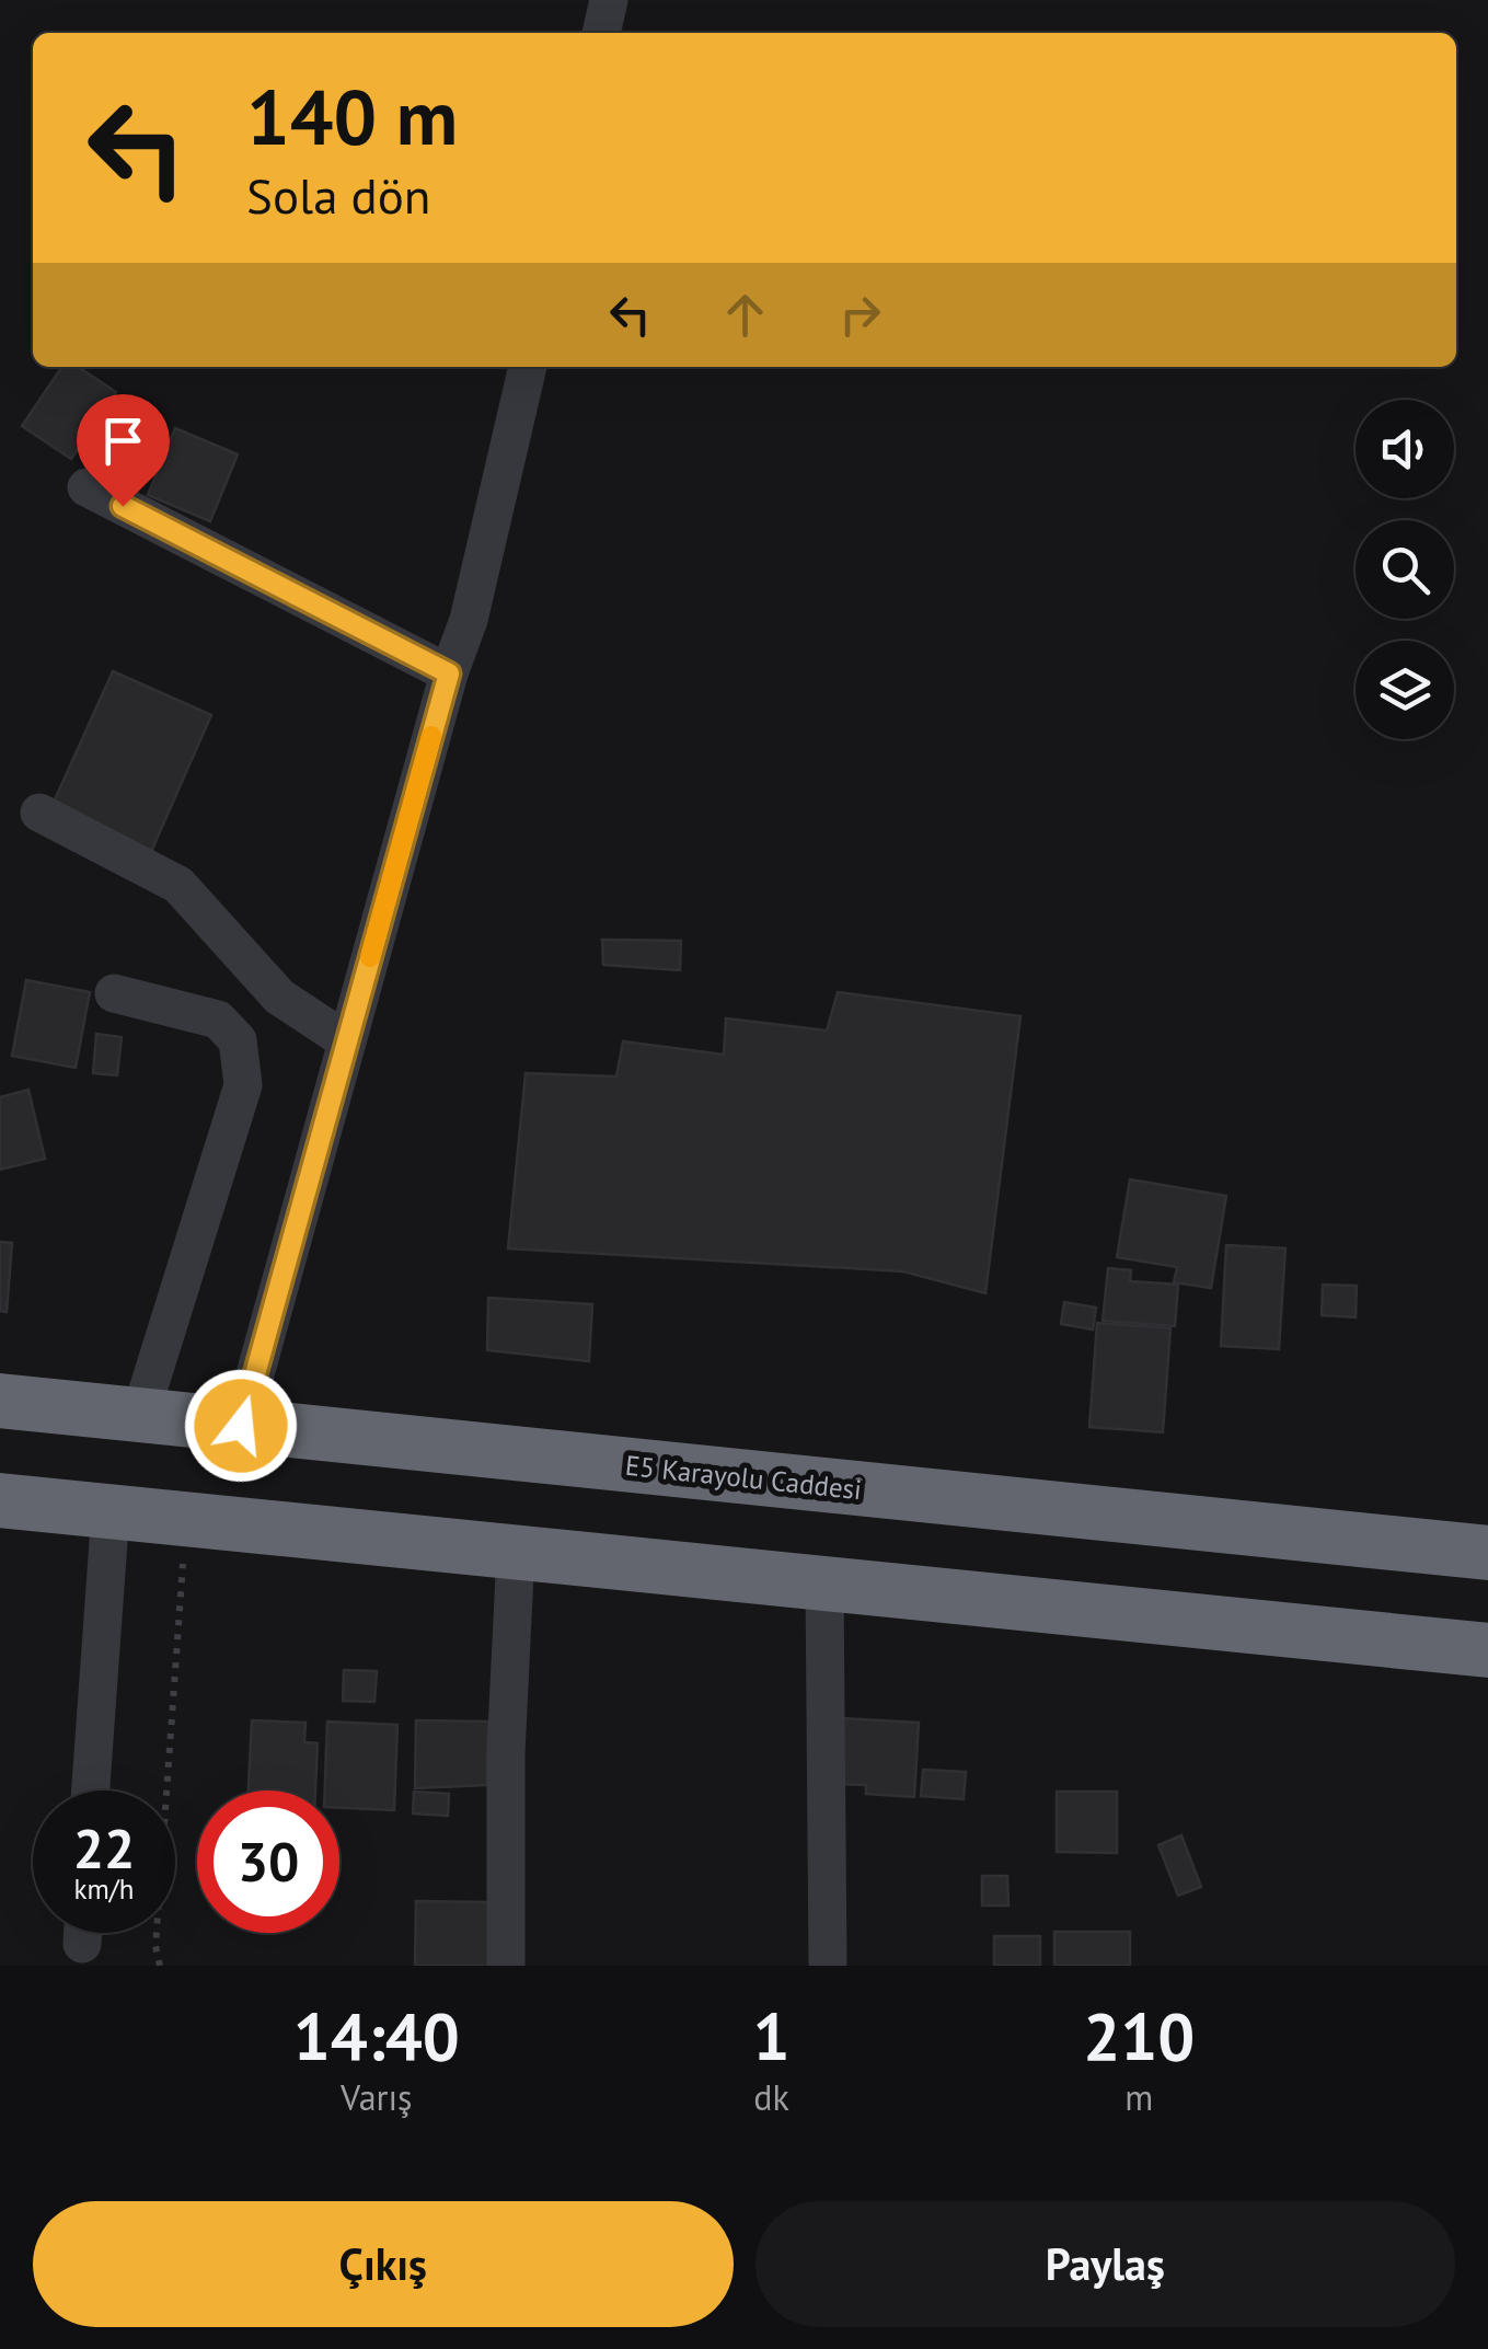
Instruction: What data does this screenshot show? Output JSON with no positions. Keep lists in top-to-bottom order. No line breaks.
{"streets":{"highway":["E5 Karayolu Caddesi"]},"page":{"turn":["140 m","Sola dön"],"speed":"22 km/h","limit":"30","eta":["14:40","Varış","1","dk","210","m"],"buttons":["Çıkış","Paylaş"]}}
